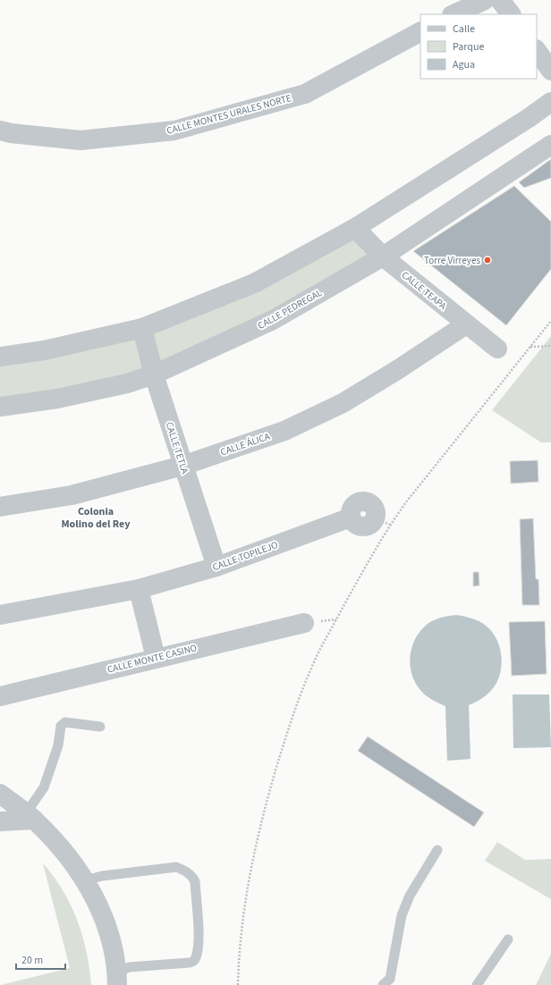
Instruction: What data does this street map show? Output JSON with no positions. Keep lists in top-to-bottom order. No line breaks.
{"streets":{"street":["CALLE MONTES URALES NORTE","CALLE TEAPA","CALLE PEDREGAL","CALLE ÁLICA","CALLE TETLA","CALLE TOPILEJO","CALLE MONTE CASINO"]},"crossings":[["CALLE TEAPA","CALLE PEDREGAL"],["CALLE TEAPA","CALLE ÁLICA"],["CALLE PEDREGAL","CALLE TETLA"],["CALLE ÁLICA","CALLE TETLA"],["CALLE TETLA","CALLE TOPILEJO"]],"districts":["Colonia Molino del Rey"],"places":["Torre Virreyes"],"legend":["Calle","Parque","Agua"],"scale_bar":"20 m"}
